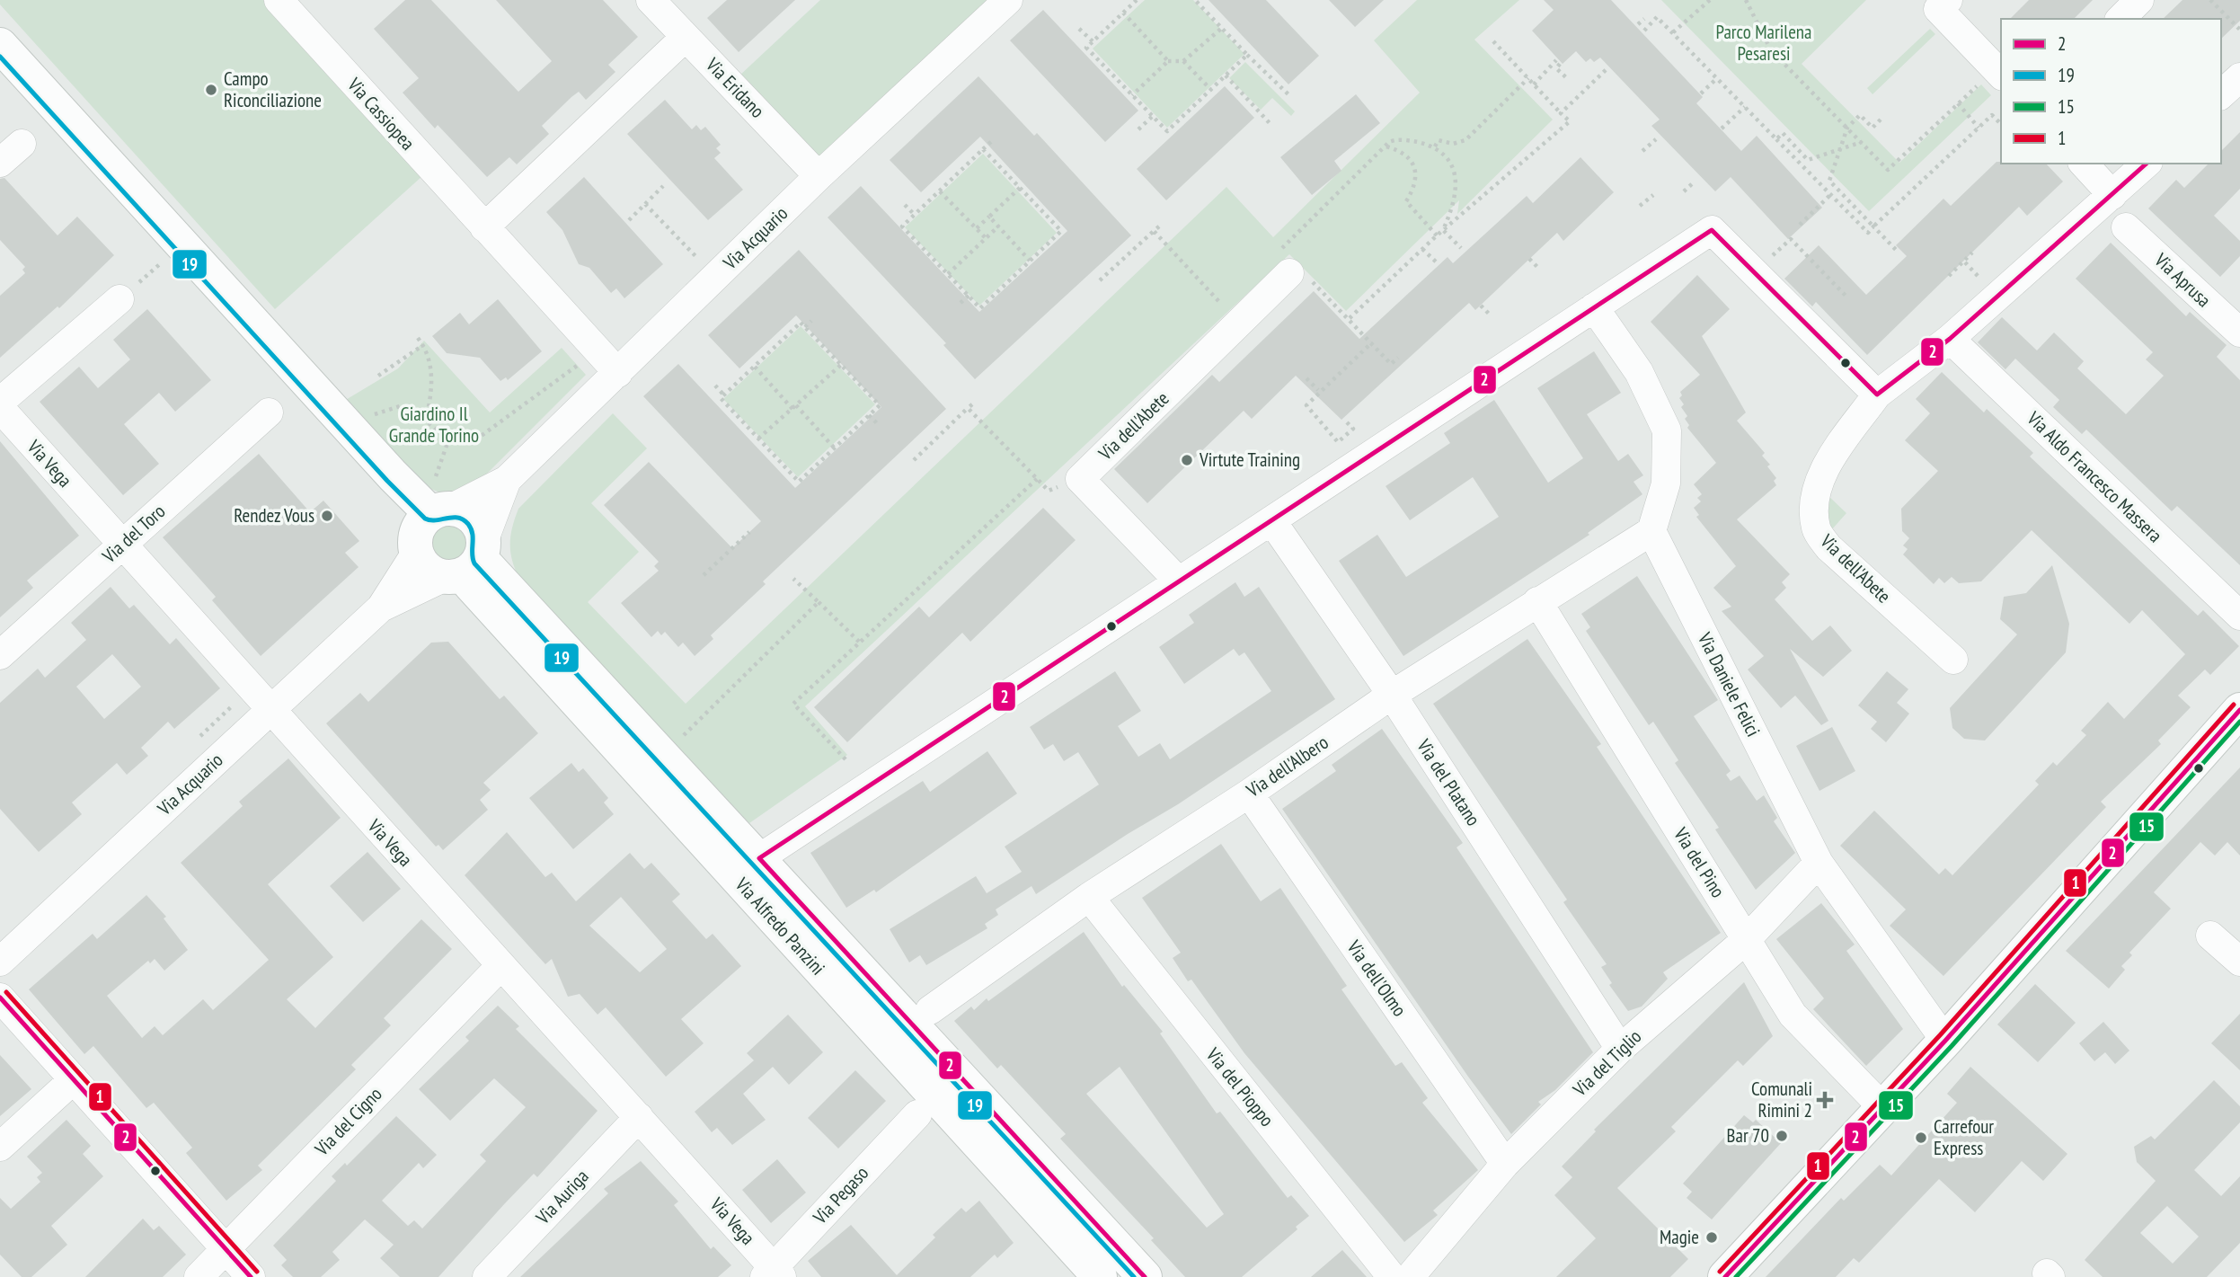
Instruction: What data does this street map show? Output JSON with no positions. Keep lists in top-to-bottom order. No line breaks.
{"streets":{"main road":["Via Alfredo Panzini"],"street":["Via Eridano","Via Cassiopea","Via Acquario","Via Aprusa","Via dell'Abete","Via Vega","Via Aldo Francesco Massera","Via del Toro","Via Daniele Felici","Via dell'Albero","Via del Platano","Via del Pino","Via dell'Olmo","Via del Tiglio","Via del Pioppo","Via del Cigno","Via Pegaso","Via Auriga"]},"crossings":[["Via Eridano","Via Acquario"],["Via Cassiopea","Via Acquario"],["Via Acquario","Via Vega"],["Via Acquario","Via Alfredo Panzini"],["Via dell'Abete","Via Aldo Francesco Massera"],["Via Vega","Via del Toro"],["Via Vega","Via del Cigno"],["Via Vega","Via Pegaso"],["Via Vega","Via Auriga"],["Via Daniele Felici","Via dell'Albero"],["Via Daniele Felici","Via del Tiglio"],["Via dell'Albero","Via del Platano"],["Via dell'Albero","Via del Pino"],["Via dell'Albero","Via dell'Olmo"],["Via dell'Albero","Via del Pioppo"],["Via del Platano","Via del Tiglio"],["Via del Pino","Via del Tiglio"],["Via dell'Olmo","Via del Tiglio"]],"parks":["Parco Marilena Pesaresi","Giardino Il Grande Torino"],"places":{"other":["Campo Riconciliazione","Virtute Training","Rendez Vous","Bar 70","Carrefour Express","Magie"],"health":["Comunali Rimini 2"]},"lines":["transit line 19","transit line 2","transit line 1","transit line 15"],"legend":["2","19","15","1"]}
